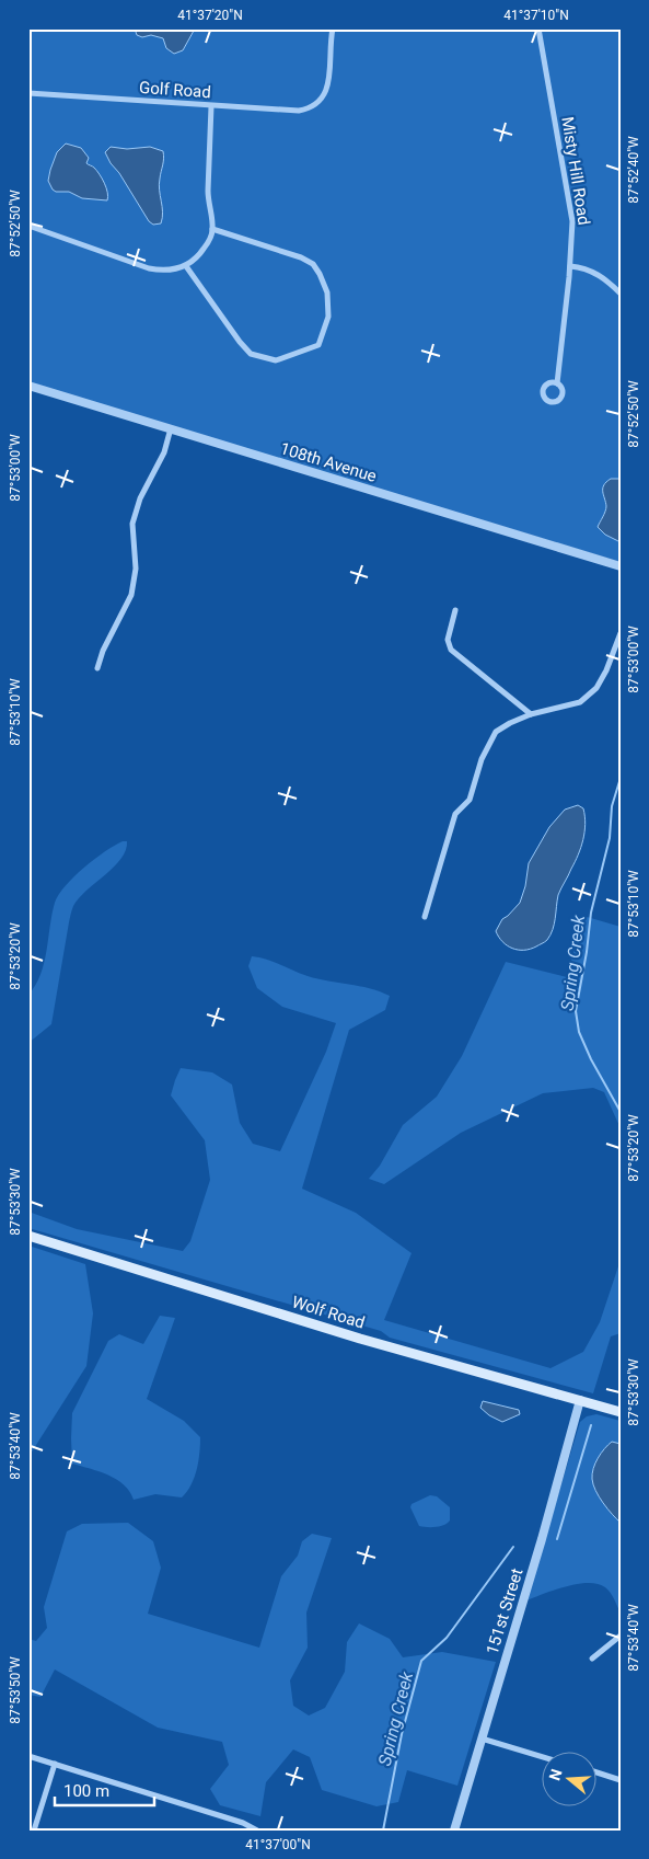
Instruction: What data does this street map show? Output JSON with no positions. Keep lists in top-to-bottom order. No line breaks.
{"streets":{"main road":["Wolf Road"],"street":["Golf Road","Misty Hill Road","108th Avenue","151st Street"]},"crossings":[["Wolf Road","151st Street"]],"water":["Spring Creek"],"scale_bar":"100 m","north":"left","coordinates":["41°37'20\"N","41°37'10\"N","87°52'40\"W","87°52'50\"W","87°53'00\"W","87°53'10\"W","87°53'20\"W","87°53'30\"W","87°53'40\"W","87°53'50\"W","41°37'00\"N"]}
